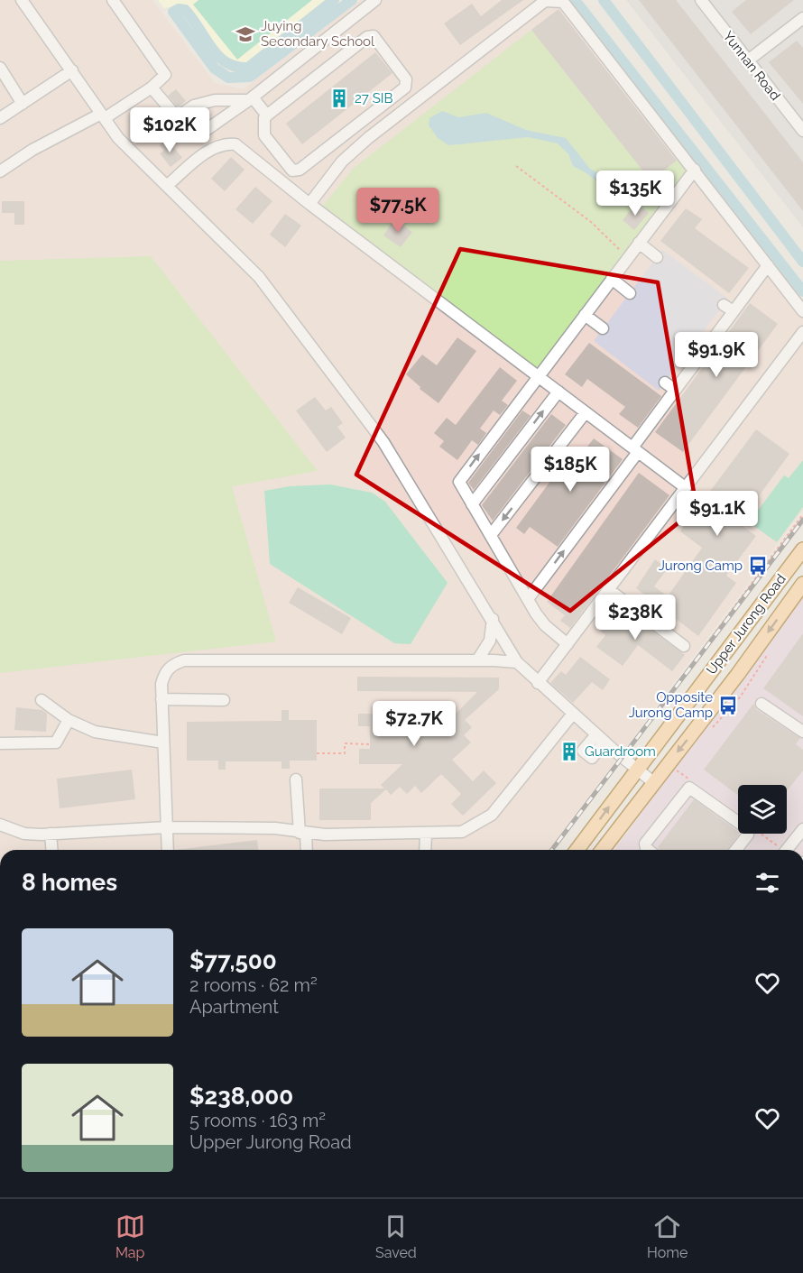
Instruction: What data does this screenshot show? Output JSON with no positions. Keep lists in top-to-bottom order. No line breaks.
{"streets":{"main road":["Upper Jurong Road"],"street":["Yunnan Road"]},"places":{"school or university":["Juying Secondary School"],"building":["27 SIB","Guardroom"],"bus stop":["Jurong Camp","Opposite Jurong Camp"]},"page":{"price":["$102K","$135K","$77.5K","$91.9K","$185K","$91.1K","$238K","$72.7K"],"heading":"8 homes","list":[{"name":"$77,500","note":"2 rooms · 62 m² · Apartment"},{"name":"$238,000","note":"5 rooms · 163 m² · Upper Jurong Road"}],"tabs":["Map","Saved","Home"]}}
